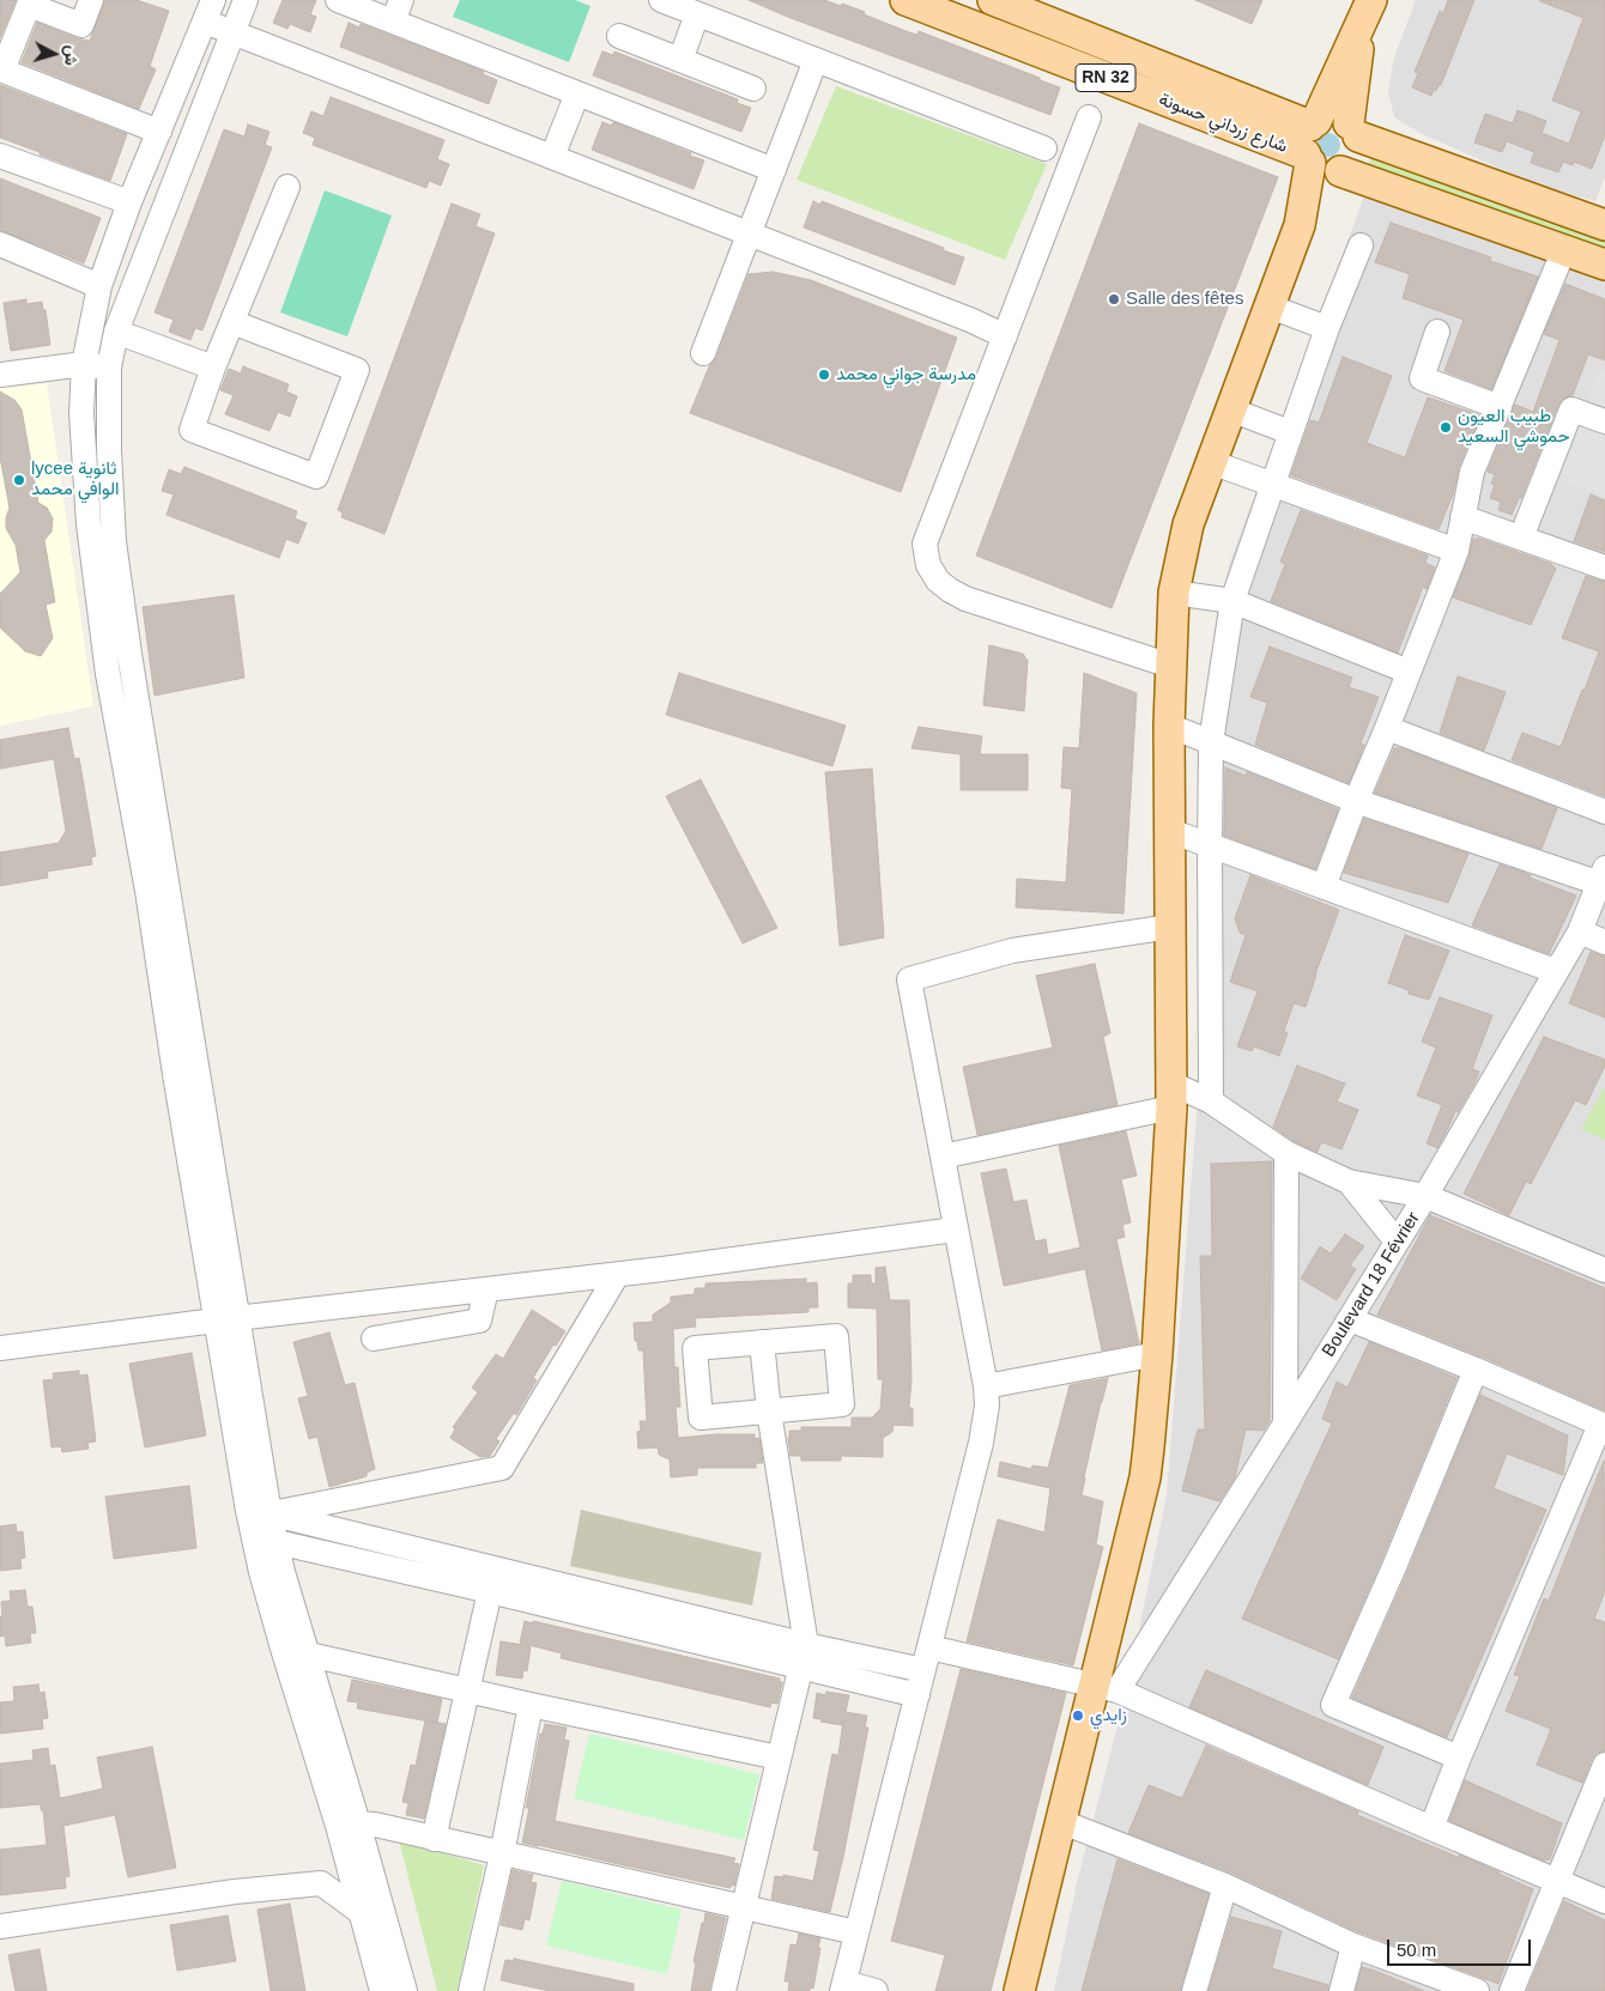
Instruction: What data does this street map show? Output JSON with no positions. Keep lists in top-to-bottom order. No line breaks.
{"streets":{"main road":["RN 32","شارع زرداني حسونة"],"street":["Boulevard 18 Février"]},"places":["Salle des fêtes","مدرسة جواني محمد","طبيب العيون حموشي السعيد","lycee ثانوية الوافي محمد","زايدي"],"scale_bar":"50 m","north":"right"}
